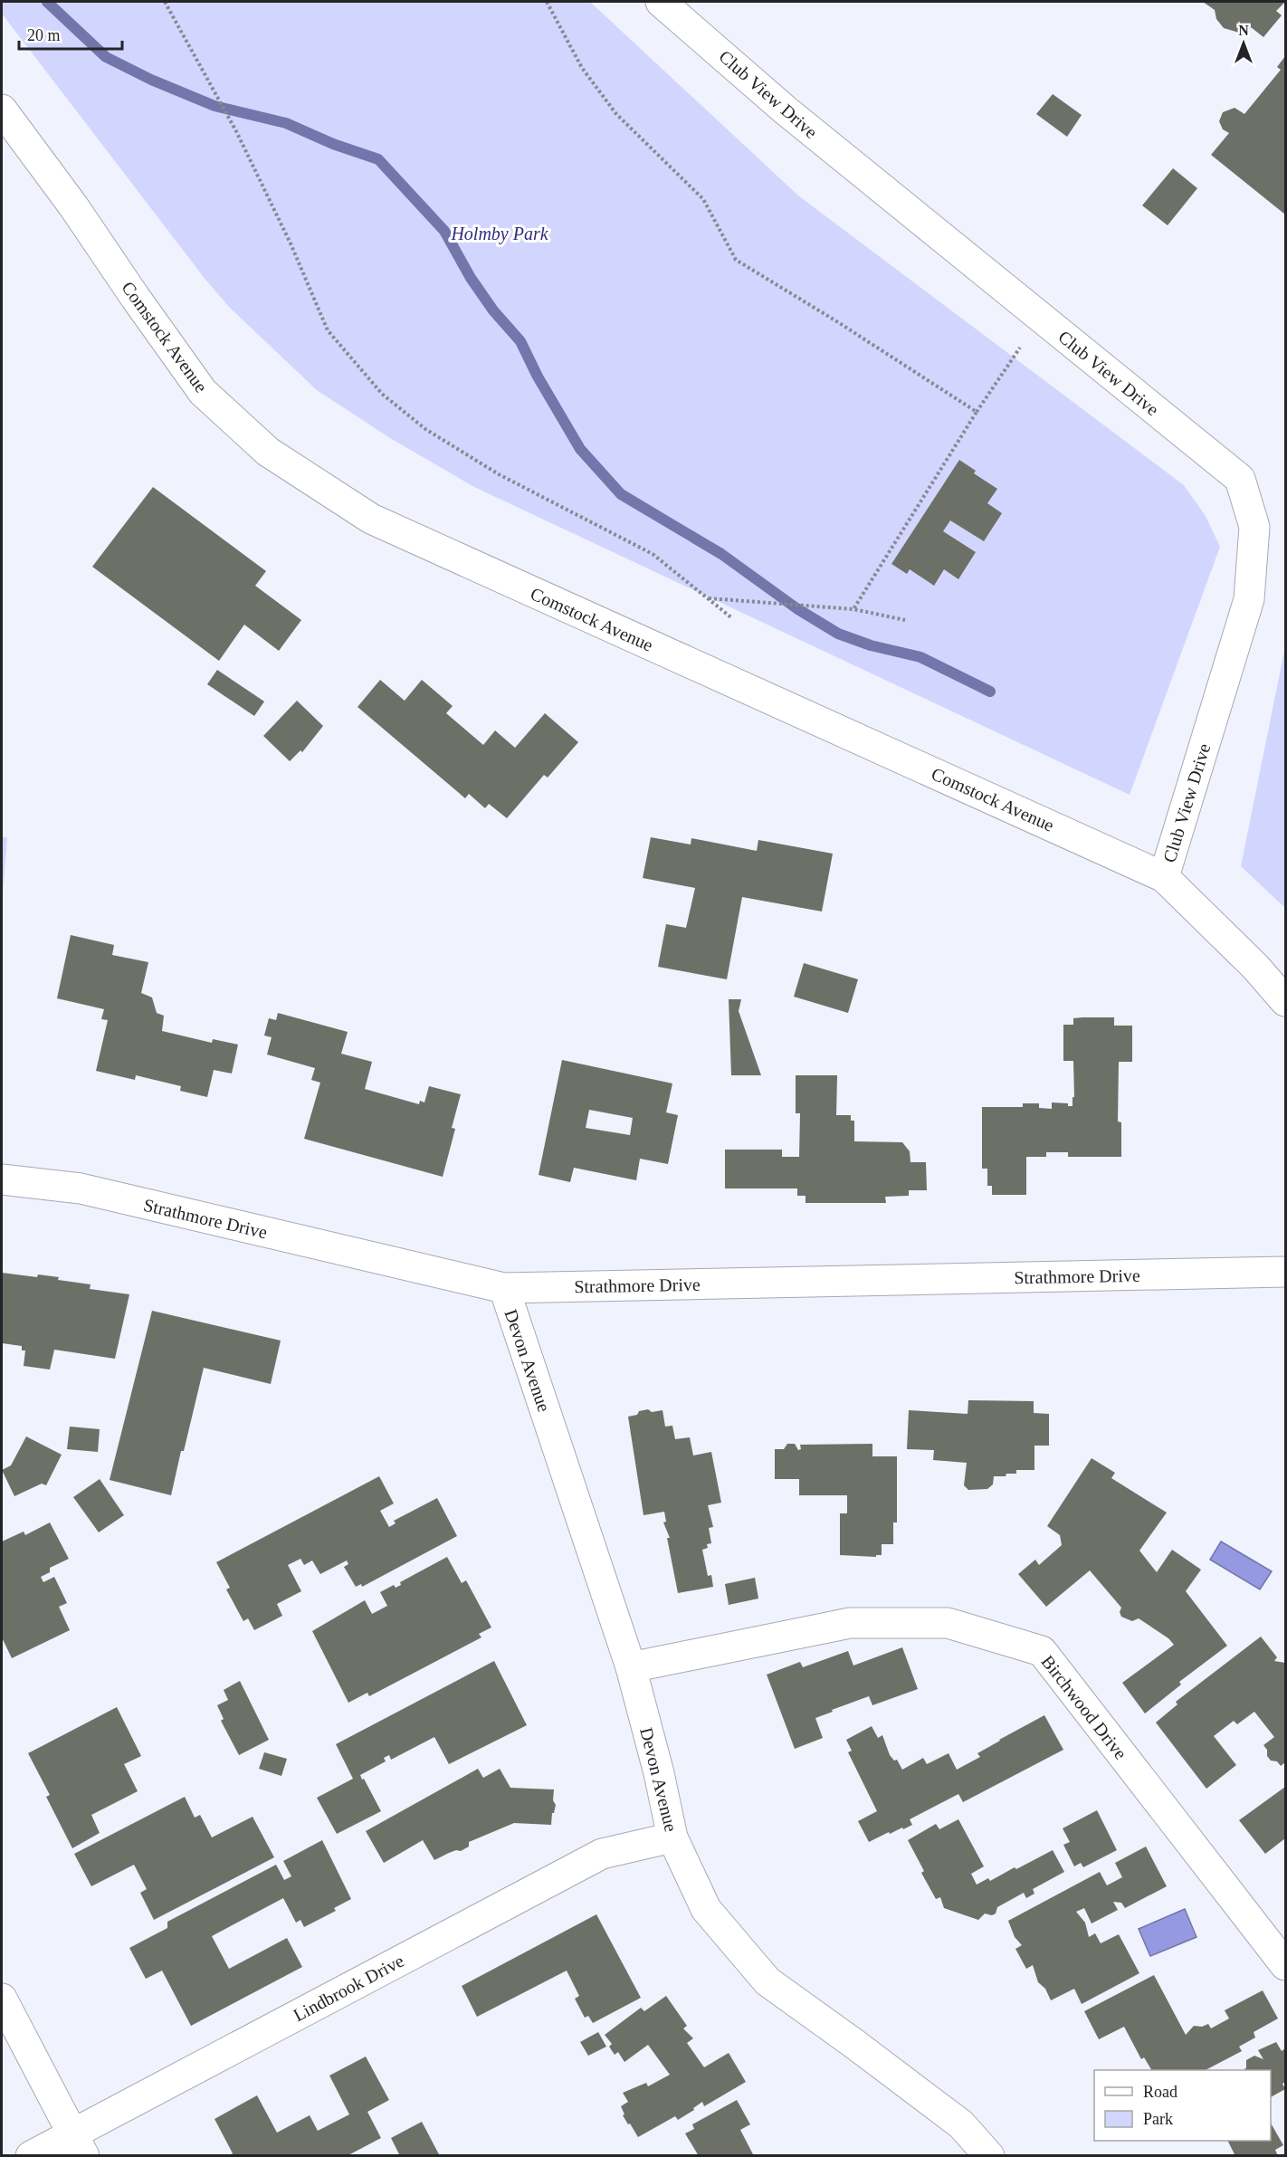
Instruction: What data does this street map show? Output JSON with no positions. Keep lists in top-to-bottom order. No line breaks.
{"streets":{"street":["Club View Drive","Comstock Avenue","Strathmore Drive","Devon Avenue","Birchwood Drive","Lindbrook Drive"]},"crossings":[["Club View Drive","Comstock Avenue"],["Strathmore Drive","Devon Avenue"],["Devon Avenue","Birchwood Drive"],["Devon Avenue","Lindbrook Drive"]],"parks":["Holmby Park"],"legend":["Road","Park"],"scale_bar":"20 m","north":"top"}
